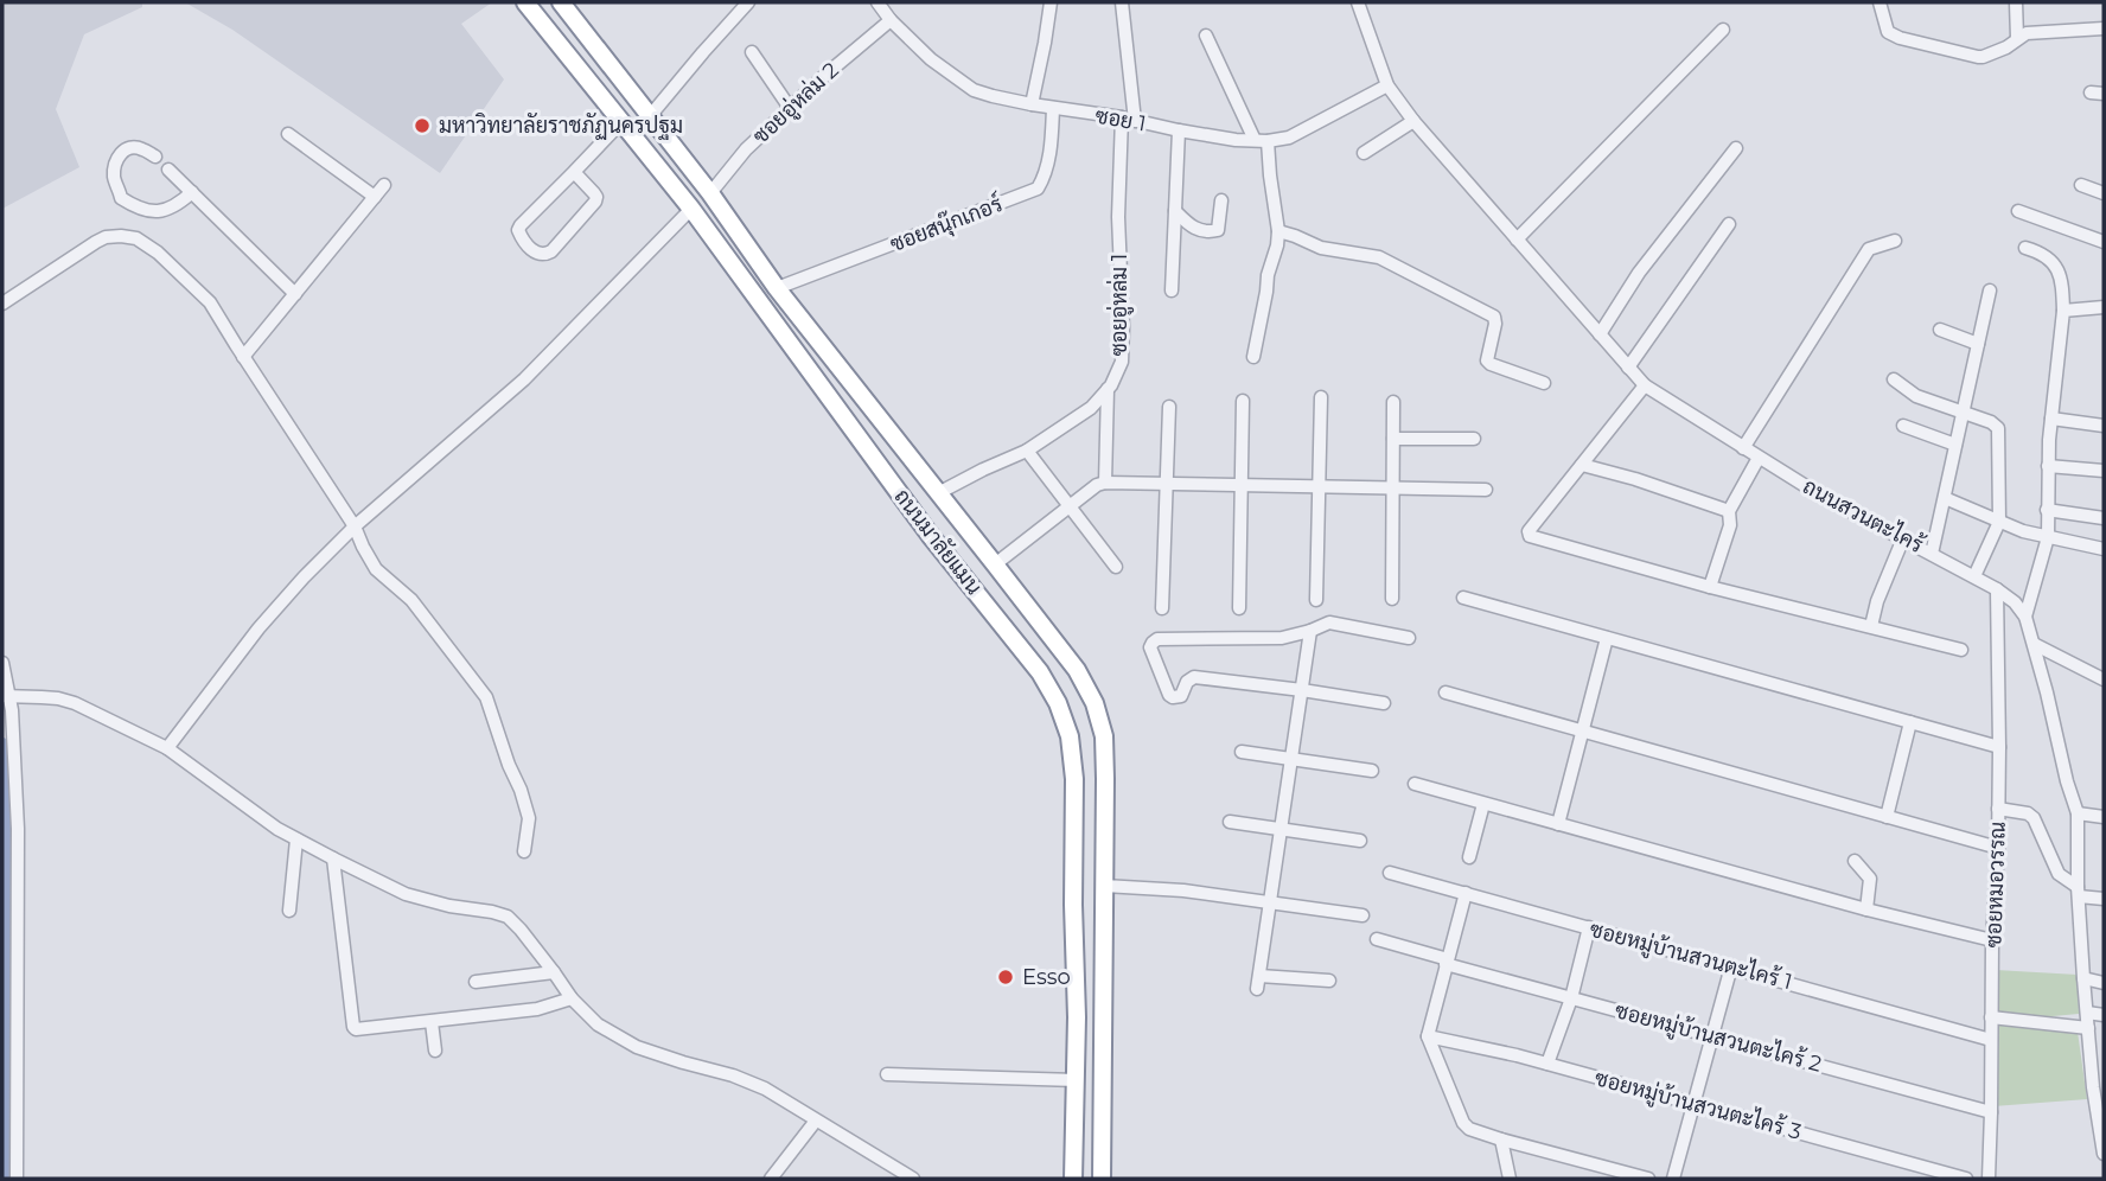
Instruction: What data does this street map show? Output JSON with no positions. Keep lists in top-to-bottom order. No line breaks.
{"streets":{"highway":["ถนนมาลัยแมน"],"street":["ซอยอู่หล่ม 2","ซอย 1","ซอยสนุ๊กเกอร์","ซอยอู่หล่ม 1","ถนนสวนตะไคร้","ซอยหมอวรรณ","ซอยหมู่บ้านสวนตะไคร้ 1","ซอยหมู่บ้านสวนตะไคร้ 2","ซอยหมู่บ้านสวนตะไคร้ 3"]},"crossings":[["ซอยอู่หล่ม 2","ซอย 1"],["ซอยอู่หล่ม 2","ถนนมาลัยแมน"],["ซอย 1","ซอยสนุ๊กเกอร์"],["ซอย 1","ซอยอู่หล่ม 1"],["ซอย 1","ถนนสวนตะไคร้"],["ซอยสนุ๊กเกอร์","ถนนมาลัยแมน"],["ซอยอู่หล่ม 1","ถนนมาลัยแมน"],["ถนนสวนตะไคร้","ซอยหมอวรรณ"],["ซอยหมอวรรณ","ซอยหมู่บ้านสวนตะไคร้ 1"],["ซอยหมอวรรณ","ซอยหมู่บ้านสวนตะไคร้ 2"]],"places":["มหาวิทยาลัยราชภัฏนครปฐม","Esso"]}
